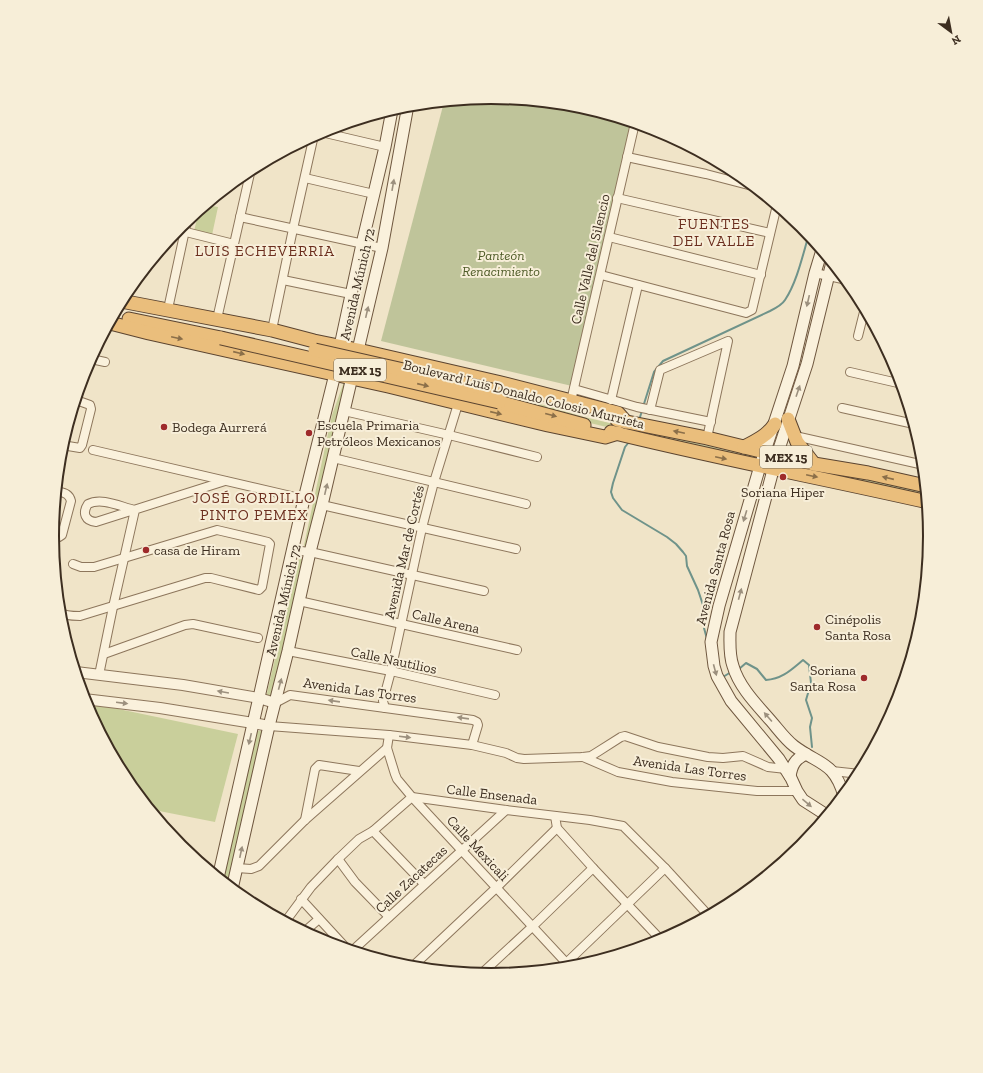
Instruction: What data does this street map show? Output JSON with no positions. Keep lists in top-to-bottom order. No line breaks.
{"streets":{"highway":["Avenida Múnich 72","MEX 15","Boulevard Luis Donaldo Colosio Murrieta"],"main road":["Avenida Santa Rosa"],"street":["Calle Valle del Silencio","Avenida Mar de Cortés","Calle Arena","Calle Nautilios","Avenida Las Torres","Calle Ensenada","Calle Mexicali","Calle Zacatecas"]},"crossings":[["Avenida Múnich 72","Calle Arena"],["Avenida Múnich 72","Calle Nautilios"],["Avenida Múnich 72","Avenida Las Torres"],["MEX 15","Boulevard Luis Donaldo Colosio Murrieta"],["MEX 15","Avenida Santa Rosa"],["Boulevard Luis Donaldo Colosio Murrieta","Avenida Santa Rosa"],["Avenida Mar de Cortés","Calle Arena"],["Avenida Mar de Cortés","Calle Nautilios"],["Avenida Mar de Cortés","Avenida Las Torres"],["Avenida Santa Rosa","Avenida Las Torres"],["Avenida Las Torres","Calle Mexicali"],["Calle Ensenada","Calle Mexicali"],["Calle Ensenada","Calle Zacatecas"],["Calle Mexicali","Calle Zacatecas"]],"districts":["FUENTES DEL VALLE","LUIS ECHEVERRIA","JOSÉ GORDILLO PINTO PEMEX"],"parks":["Panteón Renacimiento"],"places":["Bodega Aurrerá","Escuela Primaria Petróleos Mexicanos","Soriana Hiper","casa de Hiram","Cinépolis Santa Rosa","Soriana Santa Rosa"],"north":"bottom right"}
